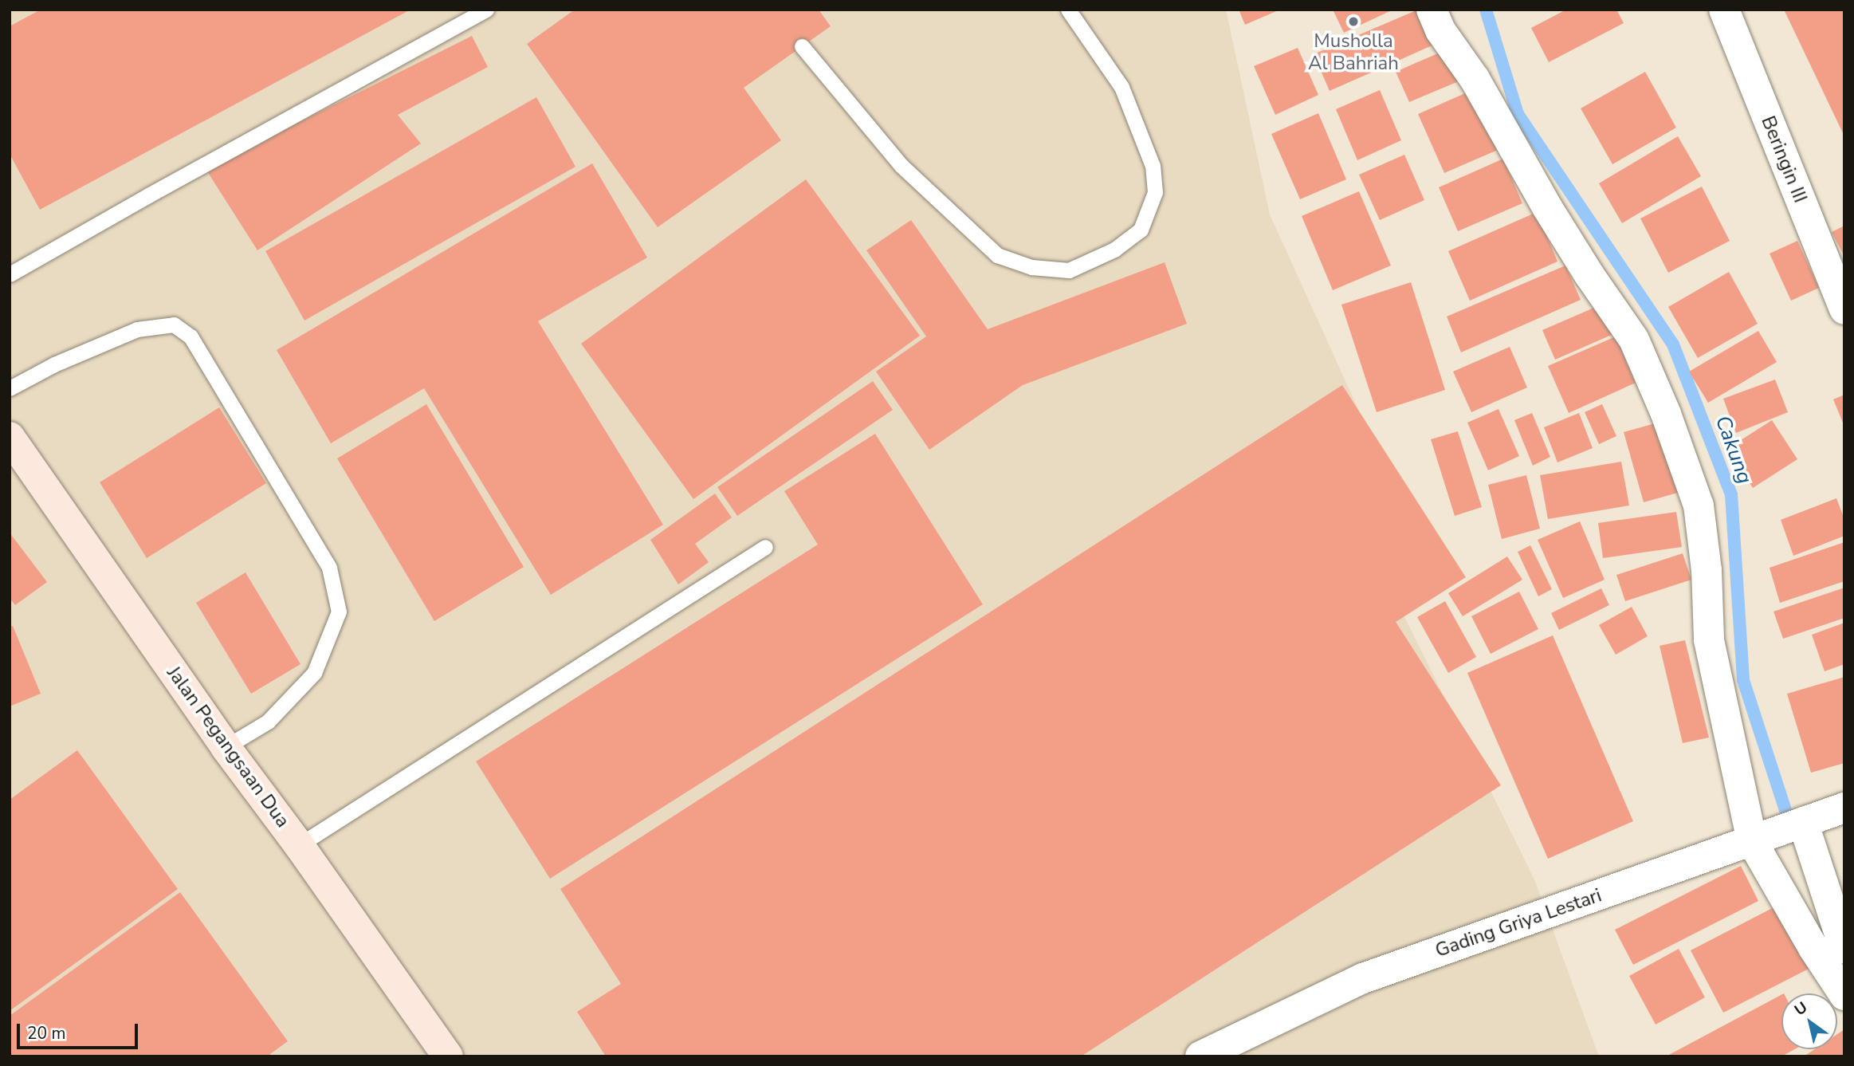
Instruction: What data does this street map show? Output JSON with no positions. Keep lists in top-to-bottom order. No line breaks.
{"streets":{"main road":["Jalan Pegangsaan Dua"],"street":["Beringin III","Gading Griya Lestari"]},"water":["Cakung"],"places":["Musholla Al Bahriah"],"scale_bar":"20 m","north":"top left"}
